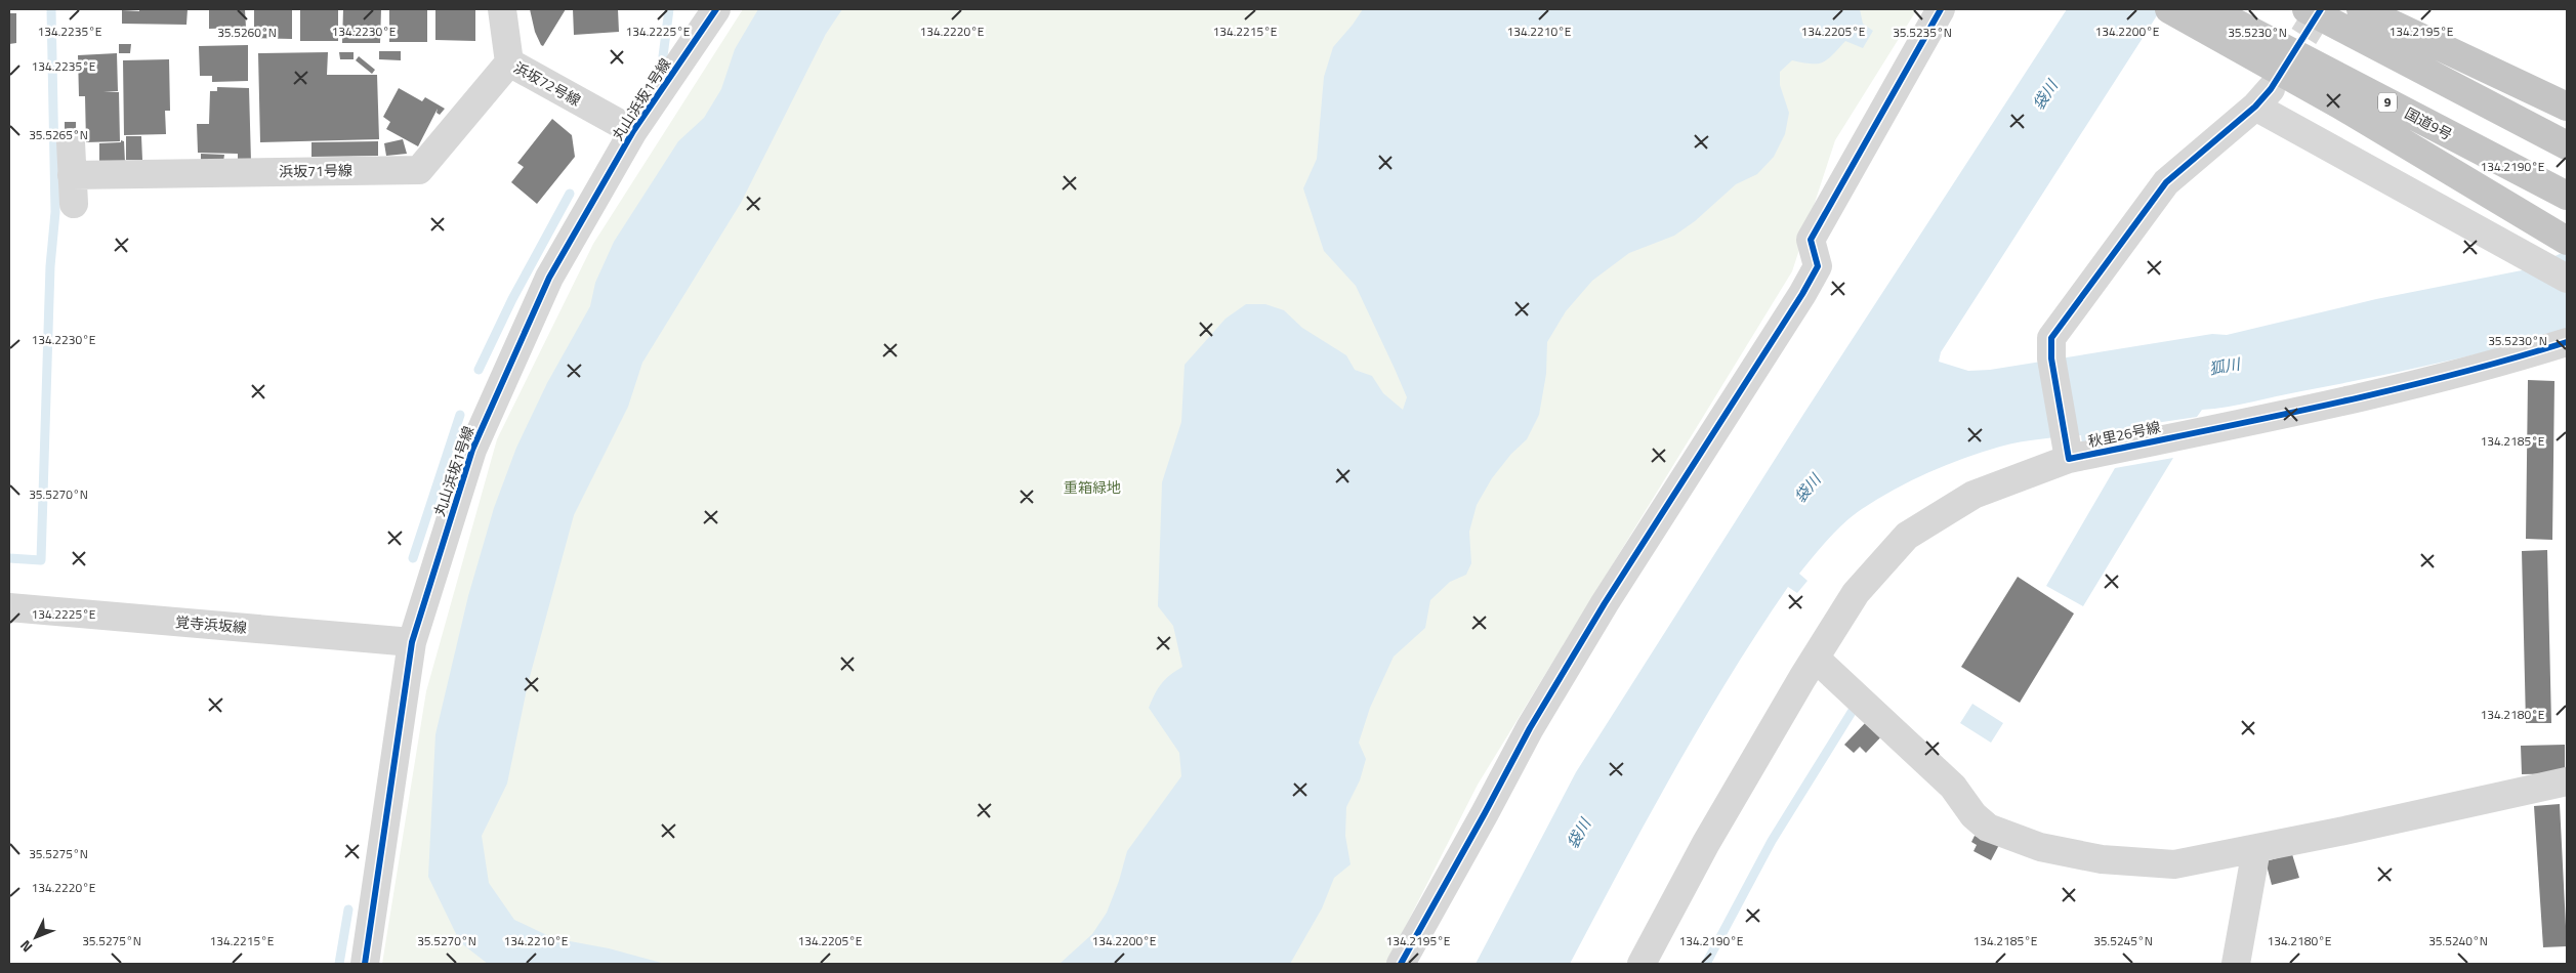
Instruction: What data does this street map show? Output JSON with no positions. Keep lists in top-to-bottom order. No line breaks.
{"streets":{"highway":["9","国道9号"],"street":["浜坂72号線","丸山浜坂1号線","浜坂71号線","秋里26号線","覚寺浜坂線"]},"crossings":[["浜坂72号線","丸山浜坂1号線"],["浜坂72号線","浜坂71号線"],["丸山浜坂1号線","覚寺浜坂線"]],"water":["袋川","狐川"],"parks":["重箱緑地"],"north":"bottom left","coordinates":["134.2235°E","134.2230°E","134.2225°E","134.2220°E","134.2215°E","134.2210°E","134.2205°E","134.2200°E","134.2195°E","35.5260°N","35.5235°N","35.5230°N","35.5265°N","134.2190°E","134.2185°E","35.5270°N","134.2180°E","35.5275°N","35.5245°N","35.5240°N"]}
